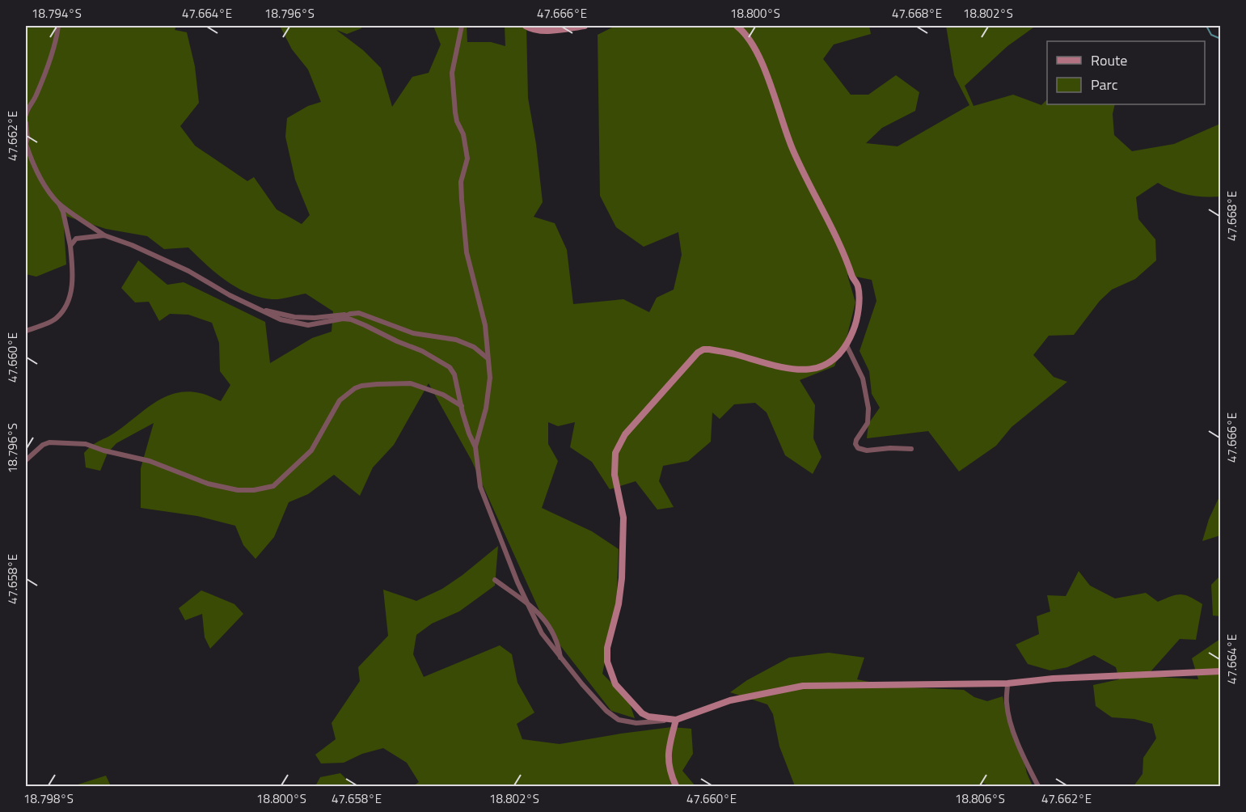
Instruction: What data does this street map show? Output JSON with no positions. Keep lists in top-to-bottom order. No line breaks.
{"legend":["Route","Parc"],"coordinates":["18.794°S","47.664°E","18.796°S","47.666°E","18.800°S","47.668°E","18.802°S","47.662°E","47.660°E","47.658°E","18.798°S","18.806°S"]}
